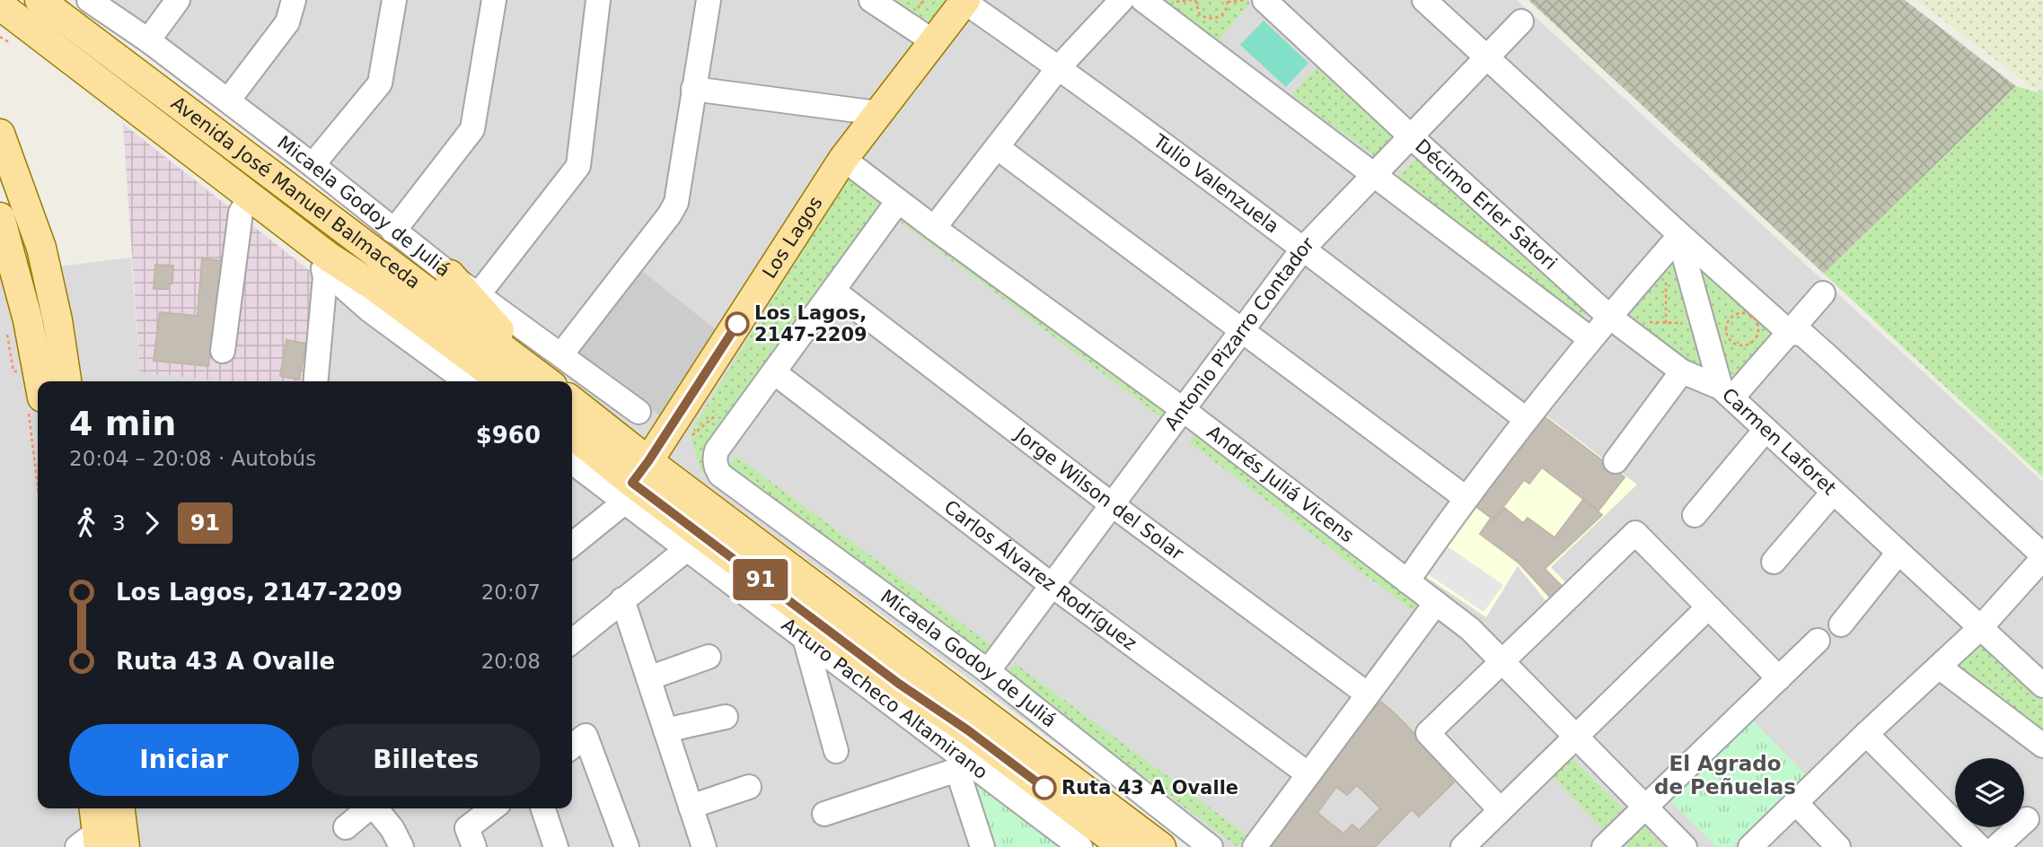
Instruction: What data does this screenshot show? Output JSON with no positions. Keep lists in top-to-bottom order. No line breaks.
{"streets":{"main road":["Avenida José Manuel Balmaceda","Los Lagos"],"street":["Tulio Valenzuela","Décimo Erler Satori","Micaela Godoy de Juliá","Antonio Pizarro Contador","Carmen Laforet","Andrés Juliá Vicens","Jorge Wilson del Solar","Carlos Álvarez Rodríguez","Arturo Pacheco Altamirano"]},"crossings":[["Tulio Valenzuela","Los Lagos"],["Tulio Valenzuela","Antonio Pizarro Contador"],["Décimo Erler Satori","Antonio Pizarro Contador"],["Décimo Erler Satori","Carmen Laforet"],["Micaela Godoy de Juliá","Antonio Pizarro Contador"],["Micaela Godoy de Juliá","Carlos Álvarez Rodríguez"],["Los Lagos","Andrés Juliá Vicens"],["Los Lagos","Arturo Pacheco Altamirano"],["Antonio Pizarro Contador","Andrés Juliá Vicens"],["Antonio Pizarro Contador","Jorge Wilson del Solar"],["Antonio Pizarro Contador","Carlos Álvarez Rodríguez"]],"districts":["El Agrado de Peñuelas"],"places":["Los Lagos, 2147-2209","Ruta 43 A Ovalle"],"lines":["bus line 91"],"page":{"on_map":"91","heading":["4 min","20:04 – 20:08 · Autobús","$960"],"legs":["3","91"],"list":[{"name":"Los Lagos, 2147-2209","value":"20:07"},{"name":"Ruta 43 A Ovalle","value":"20:08"}],"buttons":["Iniciar","Billetes"]}}
